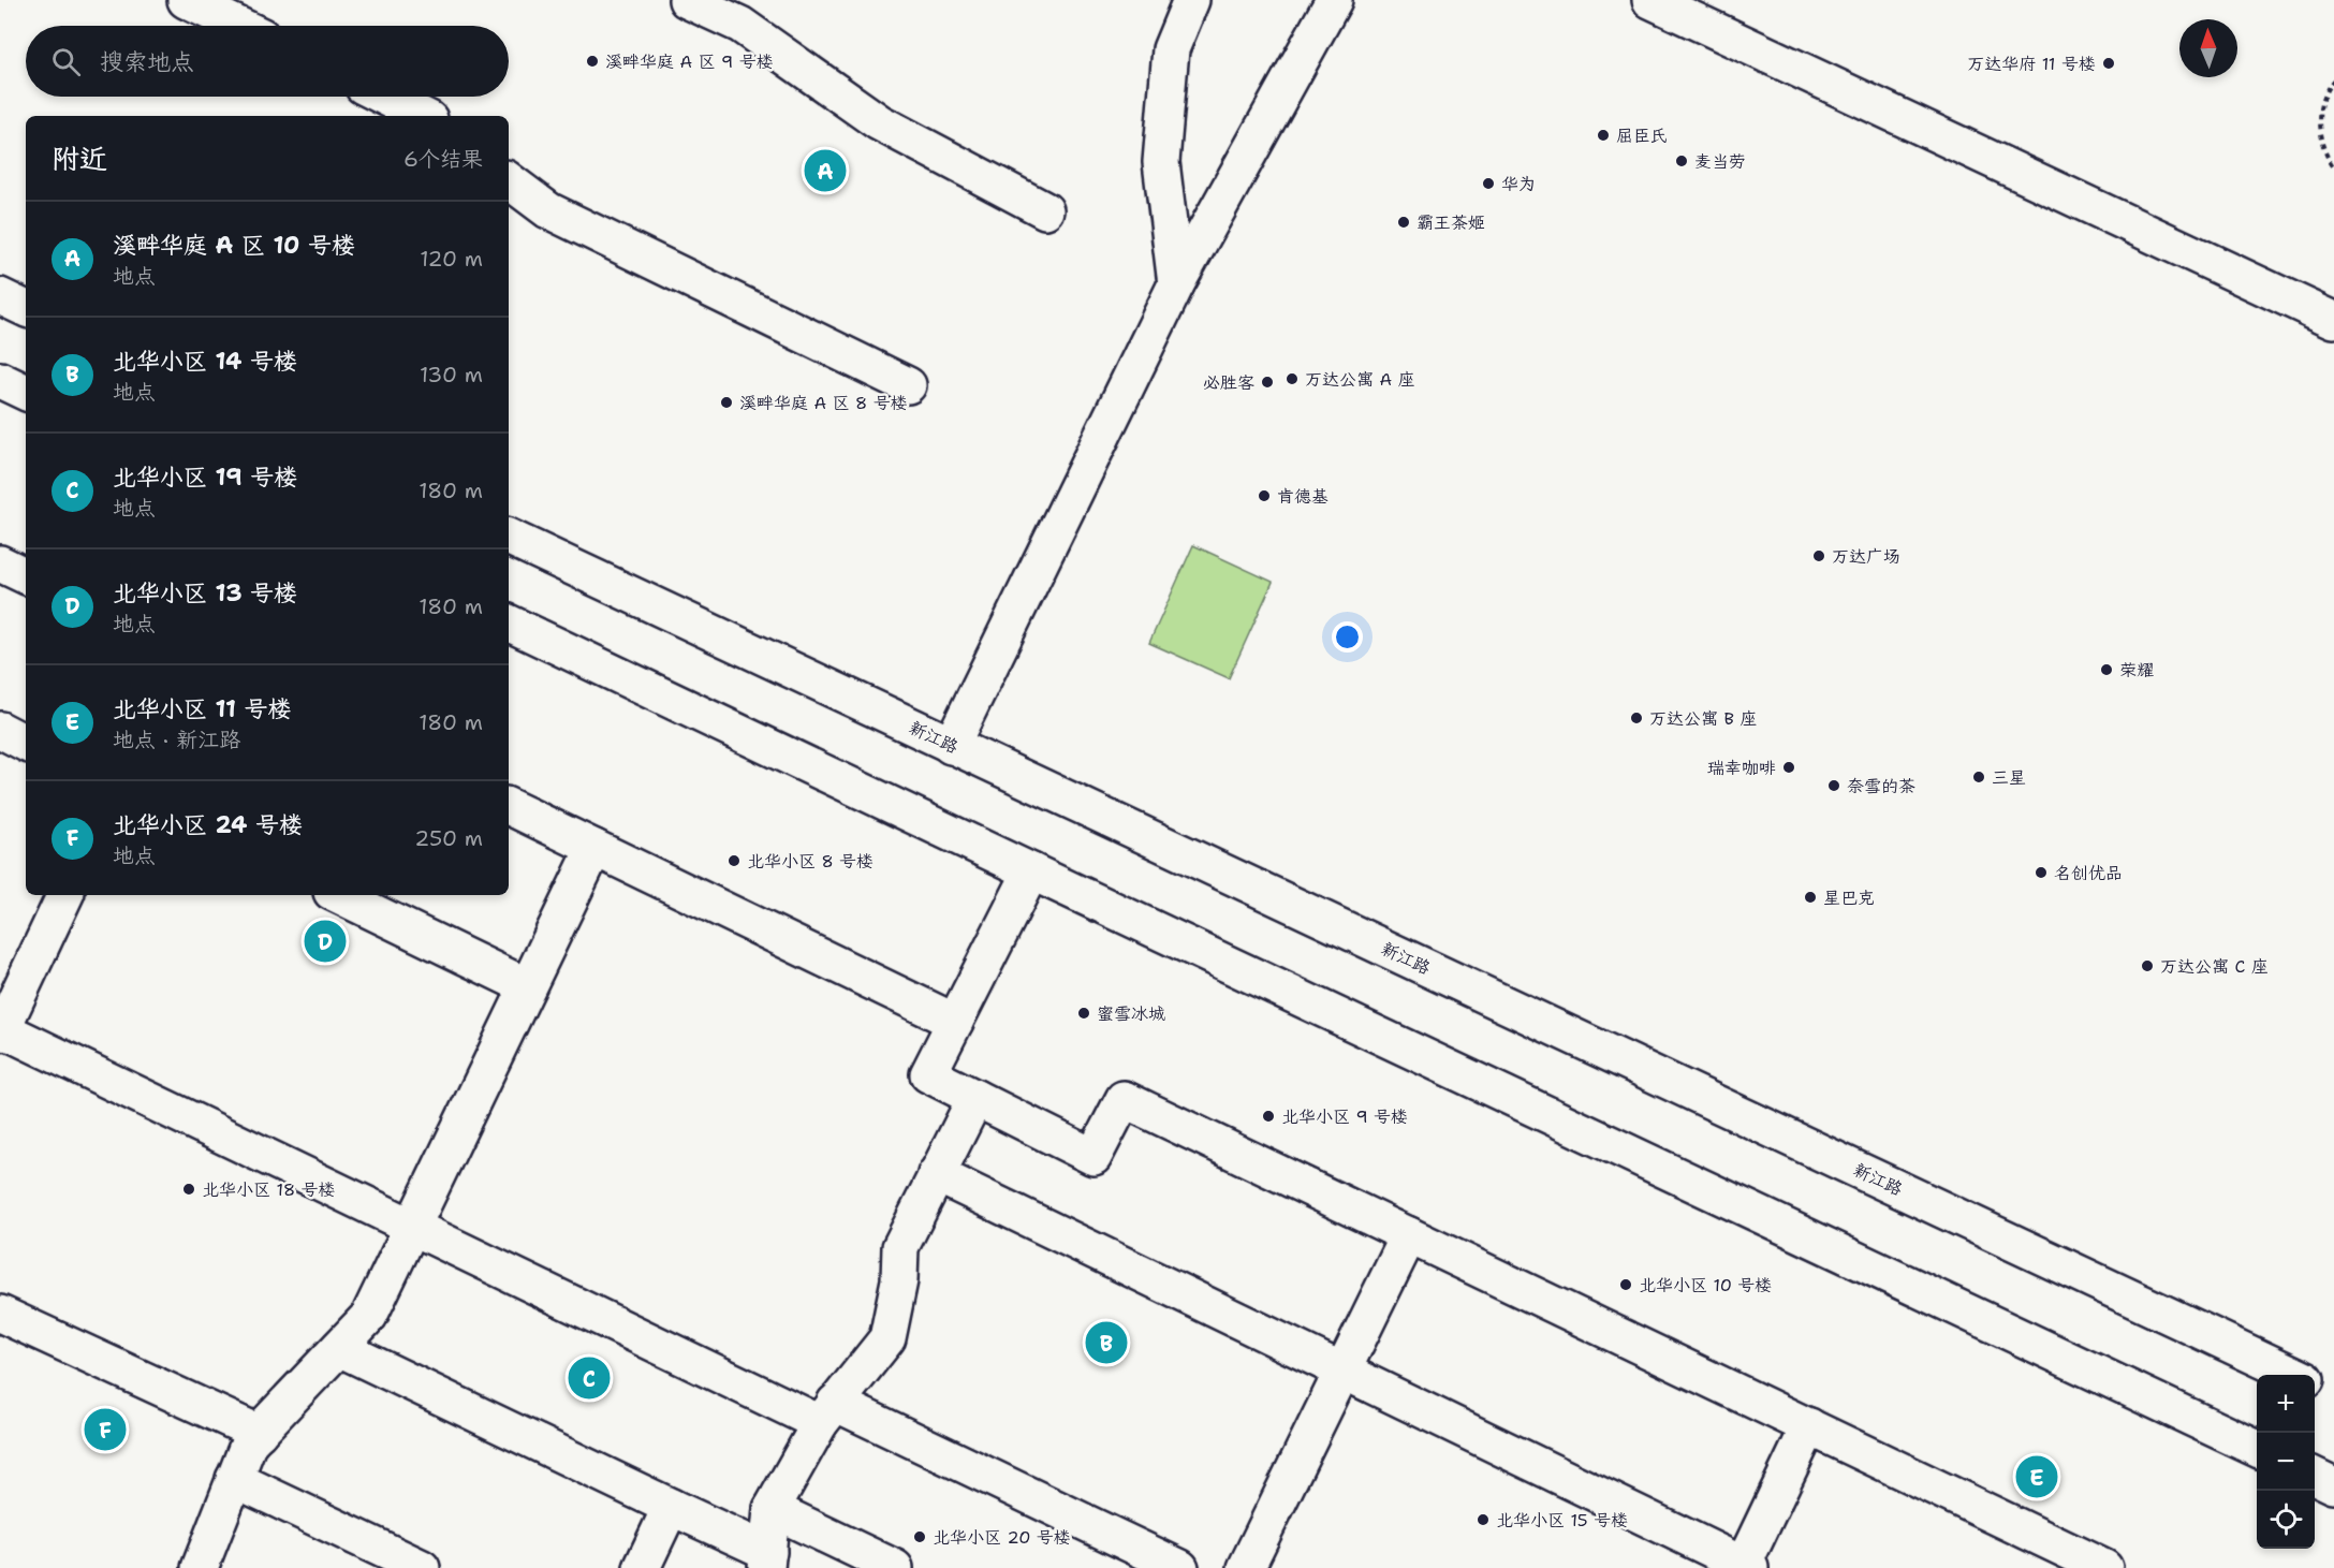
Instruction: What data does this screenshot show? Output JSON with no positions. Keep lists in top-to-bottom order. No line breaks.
{"streets":{"street":["新江路"]},"places":["溪畔华庭 A 区 9 号楼","万达华府 11 号楼","屈臣氏","麦当劳","华为","霸王茶姬","万达公寓 A 座","必胜客","溪畔华庭 A 区 8 号楼","肯德基","万达广场","荣耀","万达公寓 B 座","瑞幸咖啡","三星","奈雪的茶","北华小区 8 号楼","名创优品","星巴克","万达公寓 C 座","蜜雪冰城","北华小区 9 号楼","北华小区 18 号楼","北华小区 10 号楼","北华小区 15 号楼","北华小区 20 号楼"],"north":"top","page":{"search":"搜索地点","heading":["附近","6个结果"],"pins":["A","D","B","C","F","E"],"list":[{"mark":"A","name":"溪畔华庭 A 区 10 号楼","note":"地点","value":"120 m"},{"mark":"B","name":"北华小区 14 号楼","note":"地点","value":"130 m"},{"mark":"C","name":"北华小区 19 号楼","note":"地点","value":"180 m"},{"mark":"D","name":"北华小区 13 号楼","note":"地点","value":"180 m"},{"mark":"E","name":"北华小区 11 号楼","note":"地点 · 新江路","value":"180 m"},{"mark":"F","name":"北华小区 24 号楼","note":"地点","value":"250 m"}],"map_buttons":["+","−"]}}
